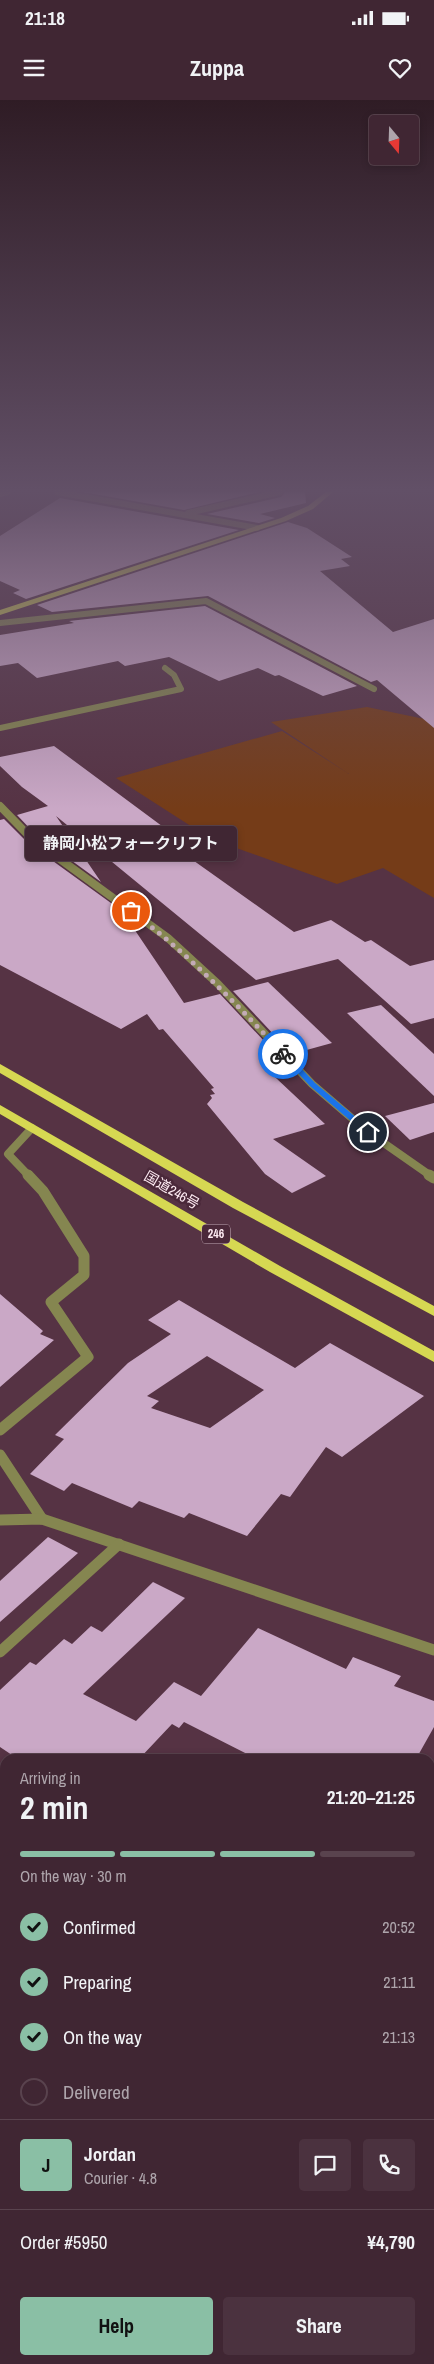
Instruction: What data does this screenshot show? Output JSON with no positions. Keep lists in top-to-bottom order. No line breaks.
{"streets":{"highway":["国道246号","246"]},"places":["静岡小松フォークリフト"],"north":"bottom","page":{"status":"21:18","header":"Zuppa","bubble":"静岡小松フォークリフト","heading":["2 min","Arriving in","21:20–21:25"],"panel":["Jordan","Courier · 4.8","Order #5950","¥4,790"],"bar":"On the way · 30 m","list":[["Confirmed","20:52"],["Preparing","21:11"],["On the way","21:13"],"Delivered"],"round":"J","buttons":["Help","Share"]}}
